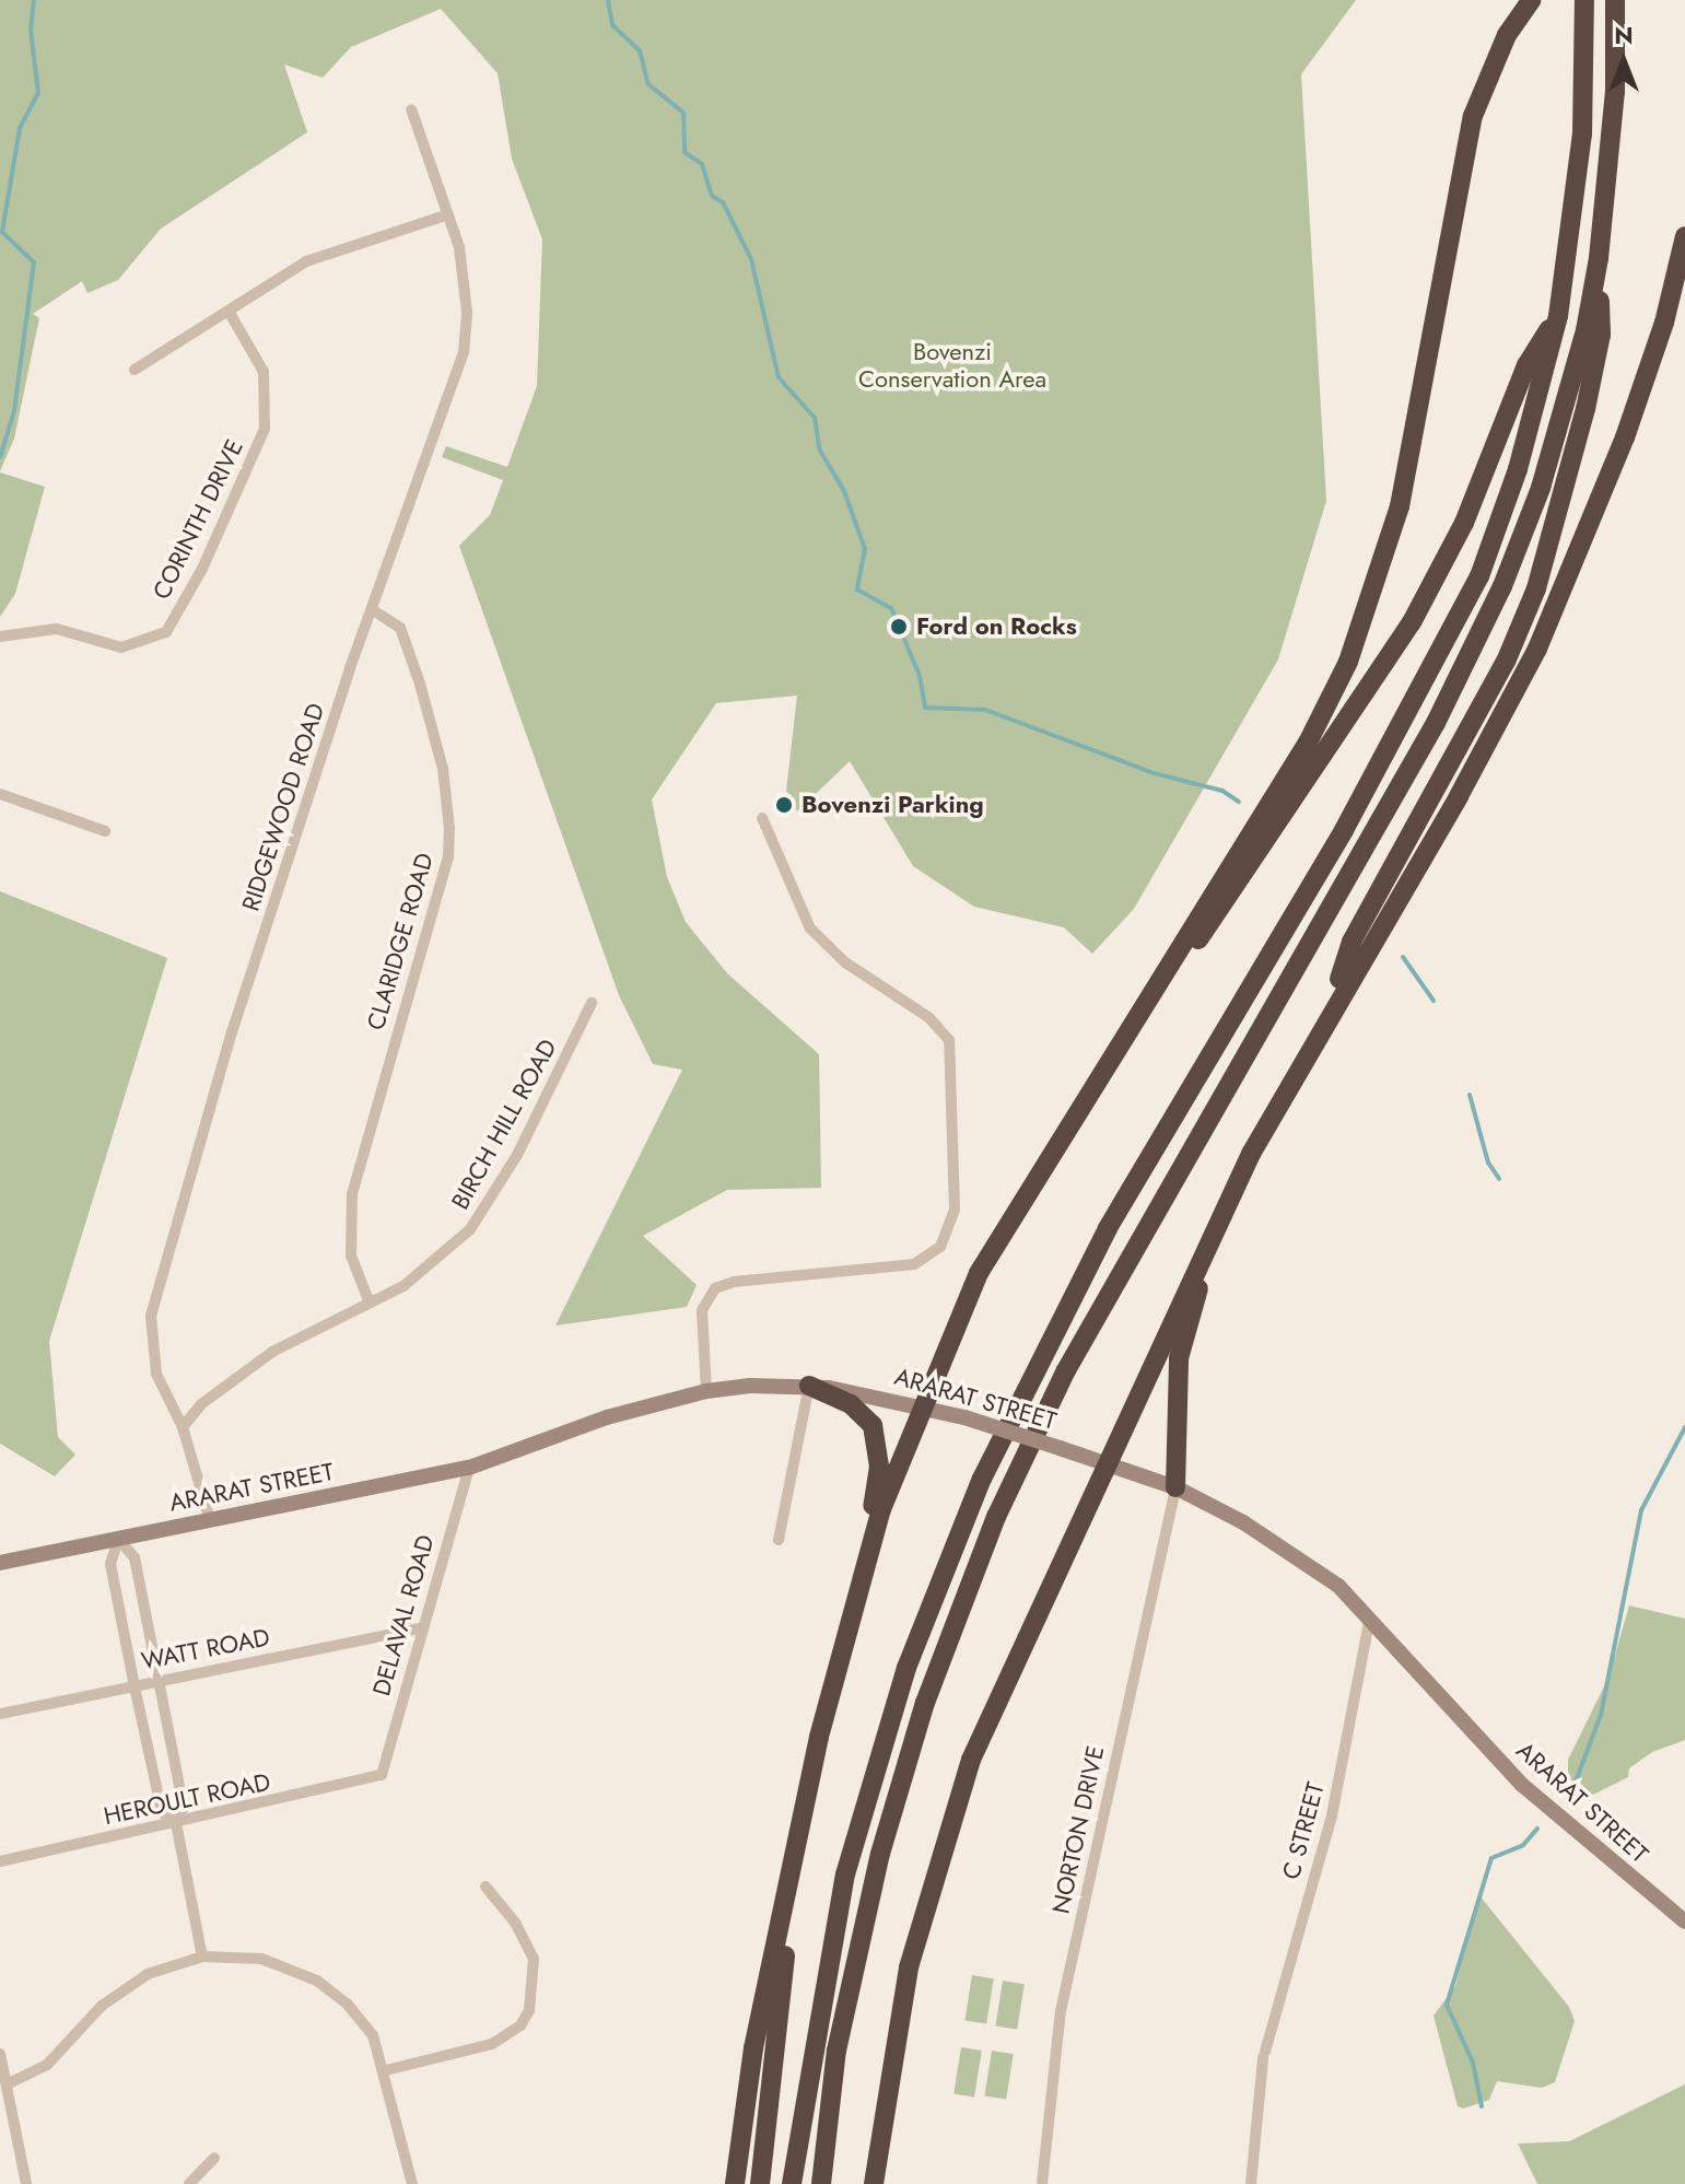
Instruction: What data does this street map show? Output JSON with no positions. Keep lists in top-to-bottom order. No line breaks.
{"streets":{"main road":["ARARAT STREET"],"street":["CORINTH DRIVE","RIDGEWOOD ROAD","CLARIDGE ROAD","BIRCH HILL ROAD","DELAVAL ROAD","WATT ROAD","HEROULT ROAD","NORTON DRIVE","C STREET"]},"crossings":[["RIDGEWOOD ROAD","CLARIDGE ROAD"],["RIDGEWOOD ROAD","BIRCH HILL ROAD"],["RIDGEWOOD ROAD","ARARAT STREET"],["CLARIDGE ROAD","BIRCH HILL ROAD"],["ARARAT STREET","DELAVAL ROAD"],["ARARAT STREET","NORTON DRIVE"],["ARARAT STREET","C STREET"],["DELAVAL ROAD","WATT ROAD"],["DELAVAL ROAD","HEROULT ROAD"]],"parks":["Bovenzi Conservation Area"],"places":["Ford on Rocks","Bovenzi Parking"],"north":"top"}
